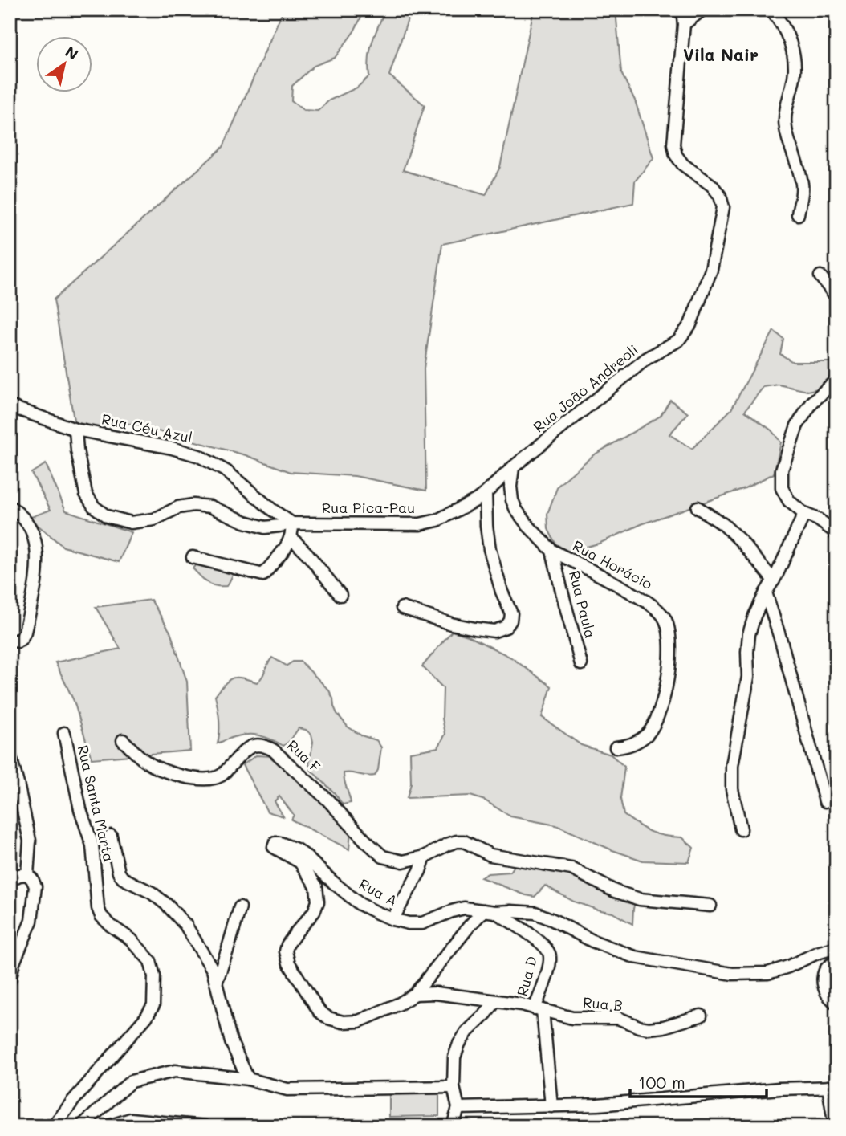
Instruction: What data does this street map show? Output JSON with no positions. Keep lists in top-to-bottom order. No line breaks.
{"streets":{"street":["Rua João Andreoli","Rua Céu Azul","Rua Pica-Pau","Rua Horácio","Rua Paula","Rua F","Rua Santa Marta","Rua A","Rua D","Rua B"]},"crossings":[["Rua João Andreoli","Rua Pica-Pau"],["Rua Céu Azul","Rua Pica-Pau"],["Rua Horácio","Rua Paula"],["Rua A","Rua D"],["Rua A","Rua B"],["Rua D","Rua B"]],"districts":["Vila Nair"],"scale_bar":"100 m","north":"top right"}
